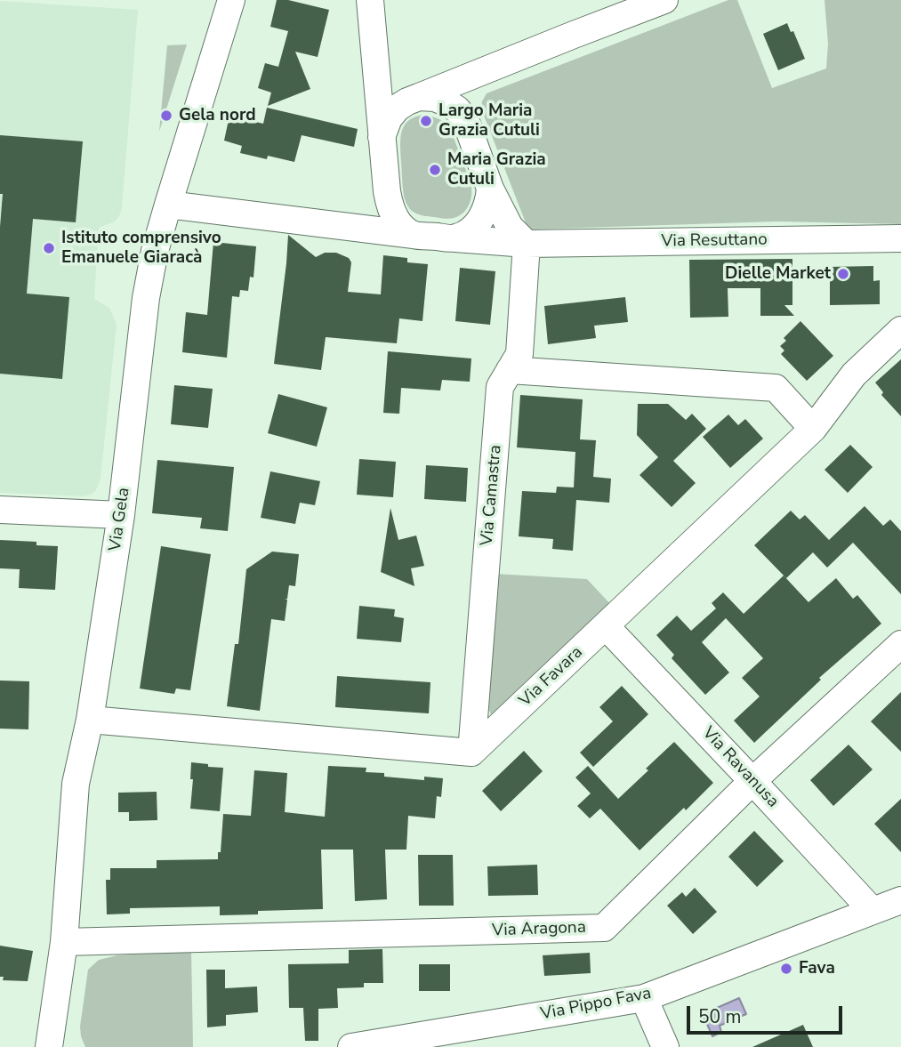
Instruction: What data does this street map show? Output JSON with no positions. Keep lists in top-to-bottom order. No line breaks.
{"streets":{"street":["Via Resuttano","Via Camastra","Via Gela","Via Favara","Via Ravanusa","Via Aragona","Via Pippo Fava"]},"crossings":[["Via Resuttano","Via Camastra"],["Via Camastra","Via Favara"],["Via Gela","Via Aragona"],["Via Favara","Via Ravanusa"],["Via Ravanusa","Via Aragona"],["Via Ravanusa","Via Pippo Fava"]],"places":["Gela nord","Largo Maria Grazia Cutuli","Maria Grazia Cutuli","Istituto comprensivo Emanuele Giaracà","Dielle Market","Fava"],"scale_bar":"50 m"}
